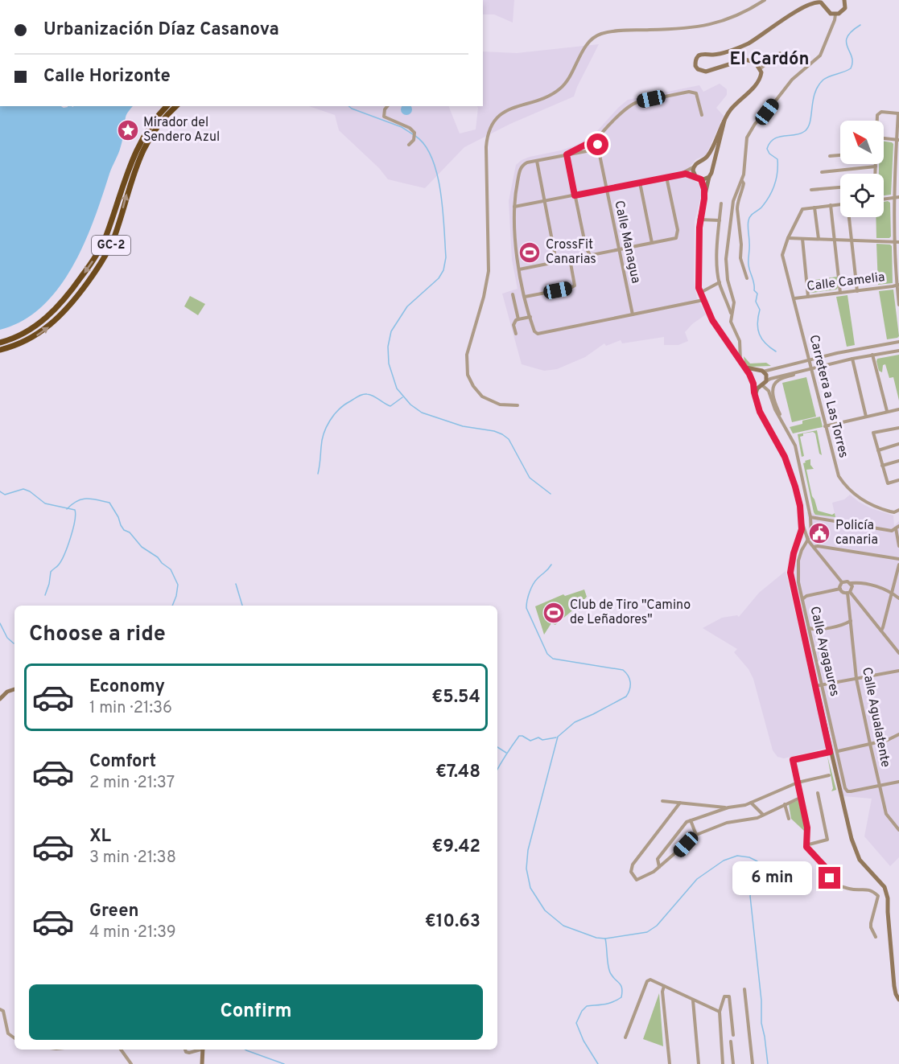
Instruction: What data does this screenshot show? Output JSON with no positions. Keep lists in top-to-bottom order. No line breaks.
{"streets":{"highway":["GC-2"],"street":["Calle Managua","Calle Camelia","Carretera a Las Torres","Calle Ayagaures","Calle Agualatente"]},"crossings":[["Calle Camelia","Carretera a Las Torres"],["Calle Ayagaures","Calle Agualatente"]],"districts":["El Cardón"],"places":{"place":["Mirador del Sendero Azul"],"sports":["CrossFit Canarias","Club de Tiro \"Camino de Leñadores\""],"public building":["Policía canaria"]},"north":"top left","page":{"banner":["Urbanización Díaz Casanova","Calle Horizonte"],"heading":"Choose a ride","list":[{"name":"Economy","note":"1 min · 21:36","value":"€5.54"},{"name":"Comfort","note":"2 min · 21:37","value":"€7.48"},{"name":"XL","note":"3 min · 21:38","value":"€9.42"},{"name":"Green","note":"4 min · 21:39","value":"€10.63"}],"bubble":"6 min","buttons":"Confirm"}}
